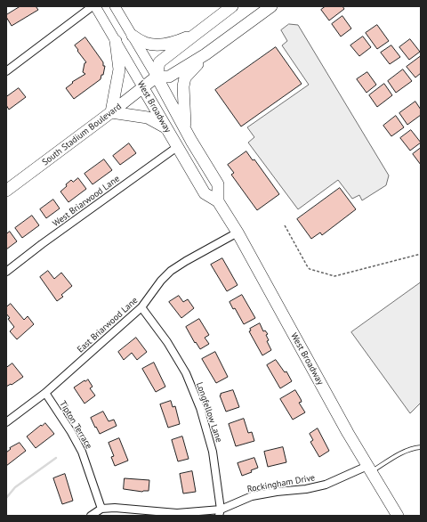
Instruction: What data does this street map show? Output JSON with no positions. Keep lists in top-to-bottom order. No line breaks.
{"streets":{"main road":["West Broadway","South Stadium Boulevard"],"street":["West Briarwood Lane","East Briarwood Lane","Longfellow Lane","Tipton Terrace","Rockingham Drive"]},"crossings":[["West Broadway","South Stadium Boulevard"],["West Broadway","West Briarwood Lane"],["West Broadway","East Briarwood Lane"],["West Broadway","Rockingham Drive"],["East Briarwood Lane","Longfellow Lane"],["East Briarwood Lane","Tipton Terrace"],["Longfellow Lane","Rockingham Drive"],["Tipton Terrace","Rockingham Drive"]]}
